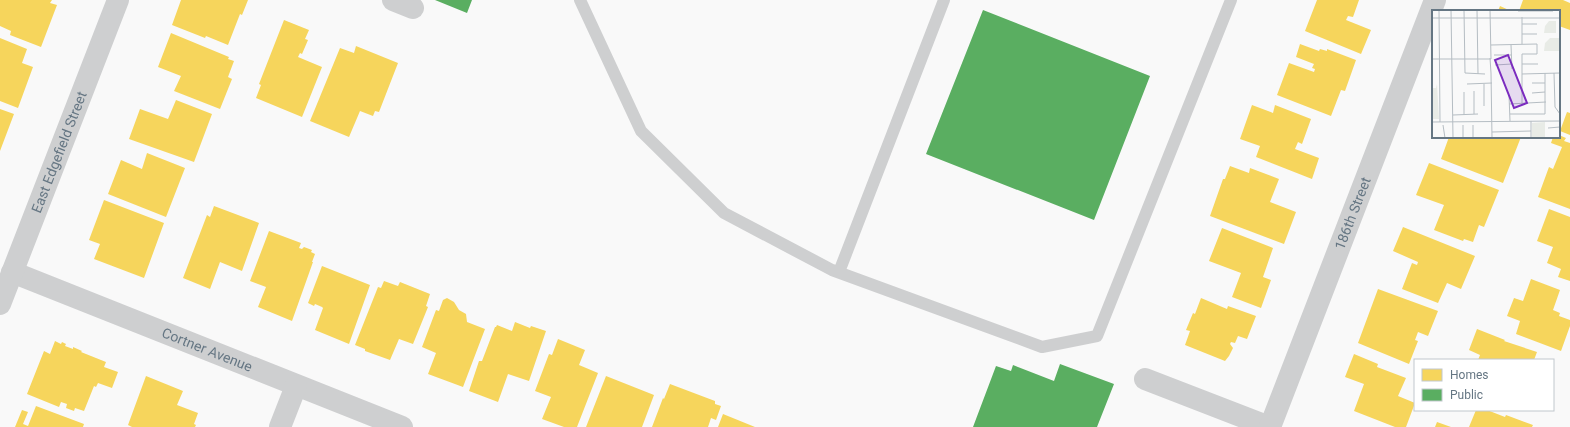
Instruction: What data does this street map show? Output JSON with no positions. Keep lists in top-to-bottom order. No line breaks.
{"streets":{"street":["East Edgefield Street","186th Street","Cortner Avenue"]},"crossings":[["East Edgefield Street","Cortner Avenue"]],"legend":["Homes","Public"]}
